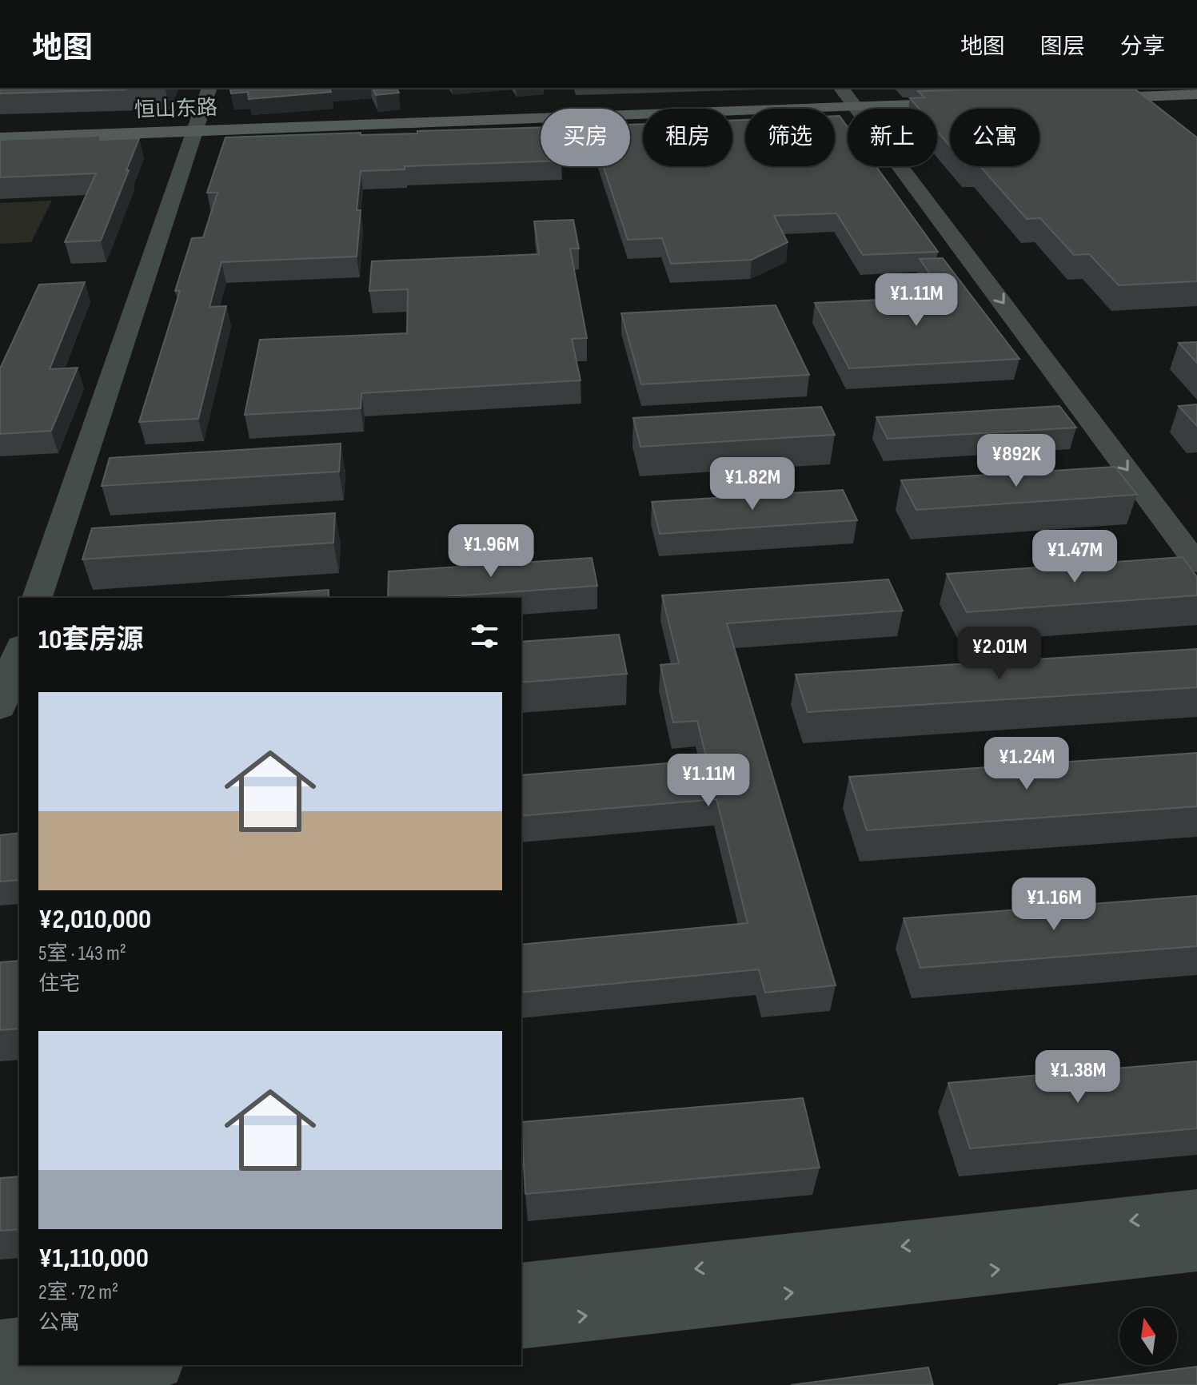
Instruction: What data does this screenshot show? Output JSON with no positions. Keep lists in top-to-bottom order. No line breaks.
{"streets":{"main road":["恒山东路"]},"north":"top","page":{"header":"地图","nav":["地图","图层","分享"],"chip":["买房","租房","筛选","新上","公寓"],"price":["¥1.11M","¥892K","¥1.82M","¥1.96M","¥1.47M","¥2.01M","¥1.24M","¥1.11M","¥1.16M","¥1.38M"],"heading":"10套房源","list":[{"name":"¥2,010,000","note":"5室 · 143 m² · 住宅"},{"name":"¥1,110,000","note":"2室 · 72 m² · 公寓"}]}}
